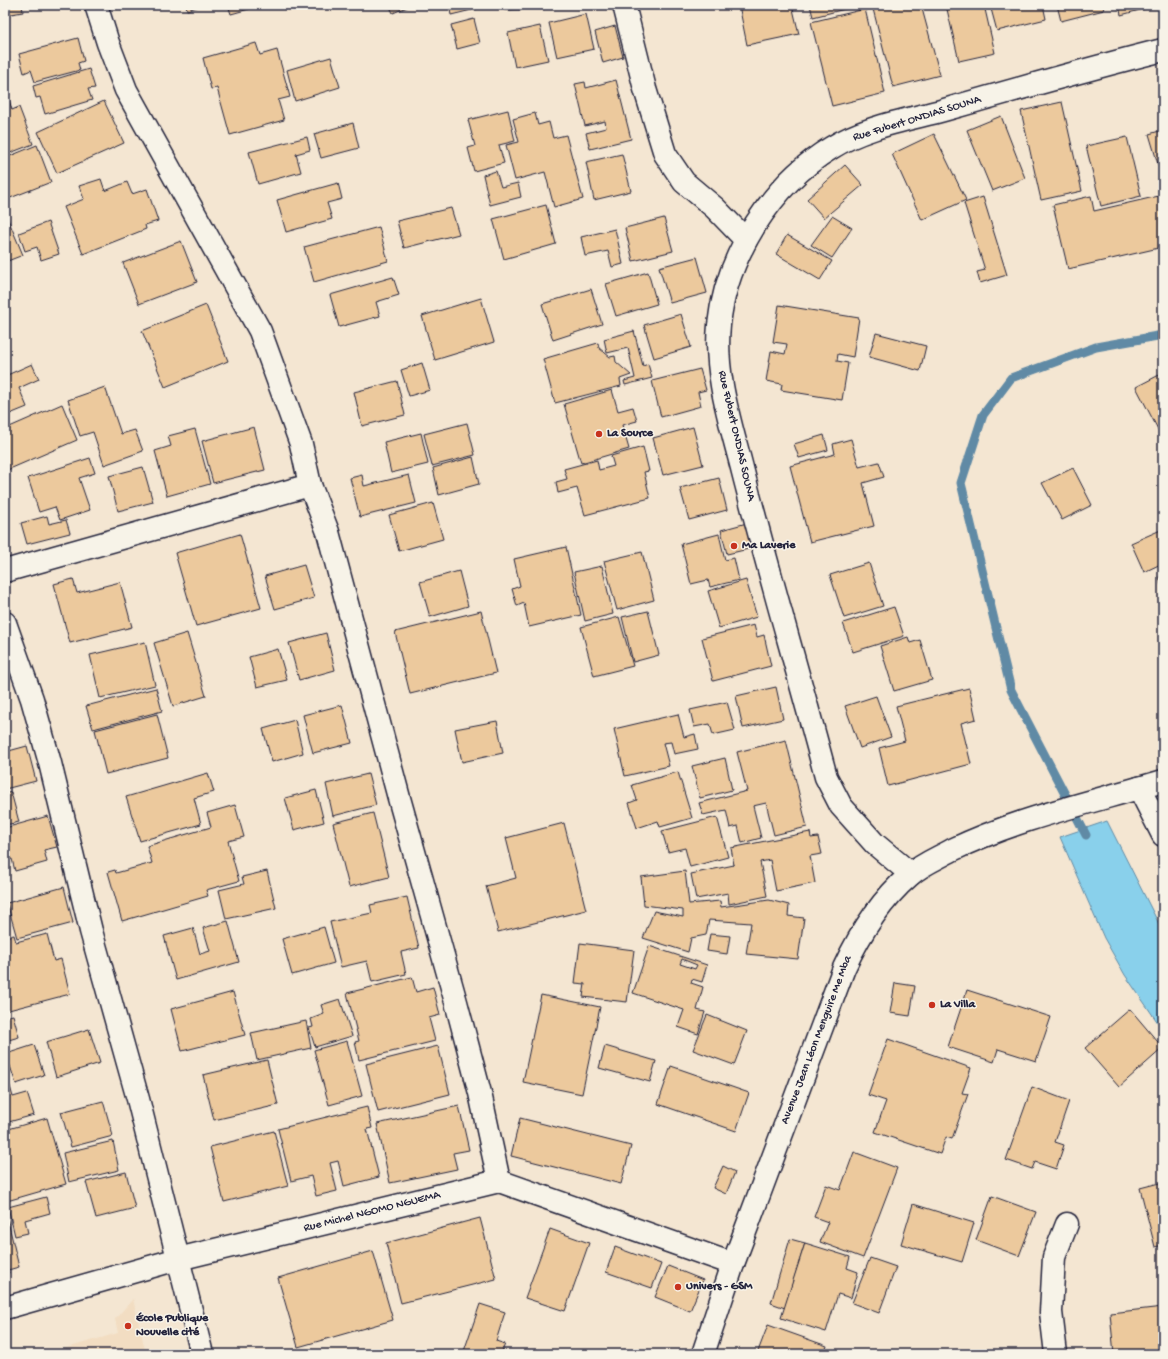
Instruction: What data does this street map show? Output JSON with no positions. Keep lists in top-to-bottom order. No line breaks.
{"streets":{"street":["Rue Fubert ONDIAS SOUNA","Avenue Jean Léon Menguire Me Mba","Rue Michel NGOMO NGUEMA"]},"crossings":[["Rue Fubert ONDIAS SOUNA","Avenue Jean Léon Menguire Me Mba"]],"places":["La Source","Ma Laverie","La Villa","Univers - GSM","École Publique Nouvelle cité"]}
